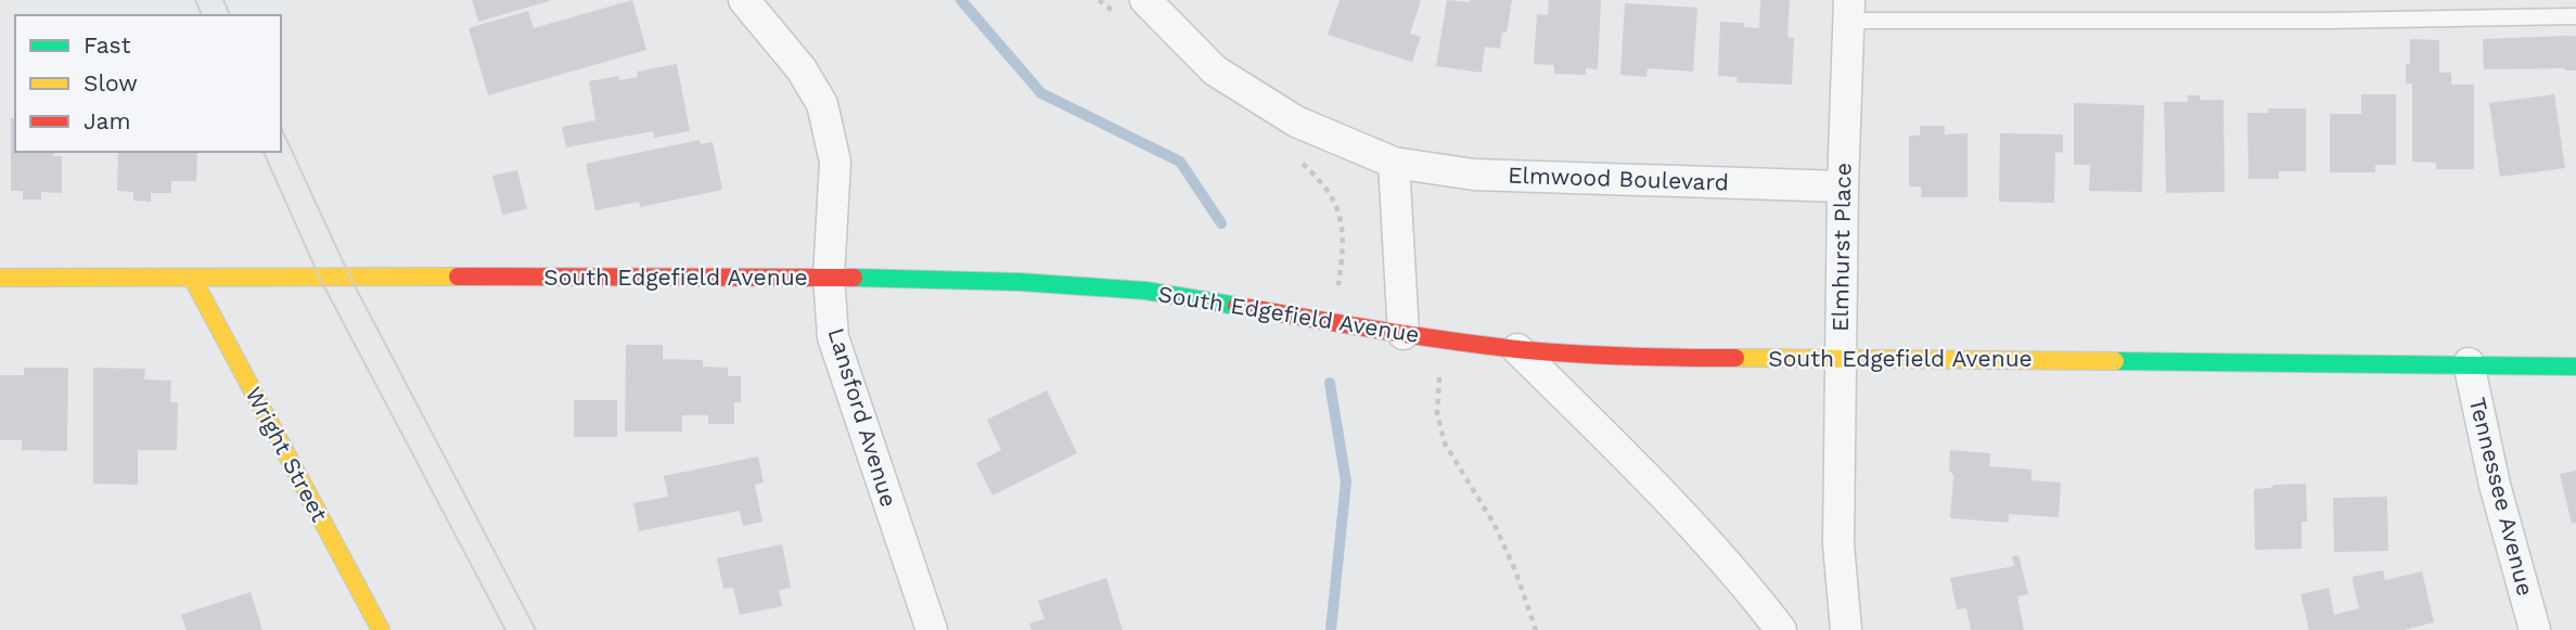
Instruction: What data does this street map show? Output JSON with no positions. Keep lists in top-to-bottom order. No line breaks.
{"streets":{"street":["Elmwood Boulevard","Elmhurst Place","South Edgefield Avenue","Lansford Avenue","Wright Street","Tennessee Avenue"]},"crossings":[["Elmwood Boulevard","Elmhurst Place"],["Elmhurst Place","South Edgefield Avenue"],["South Edgefield Avenue","Lansford Avenue"],["South Edgefield Avenue","Wright Street"],["South Edgefield Avenue","Tennessee Avenue"]],"legend":["Fast","Slow","Jam"]}
